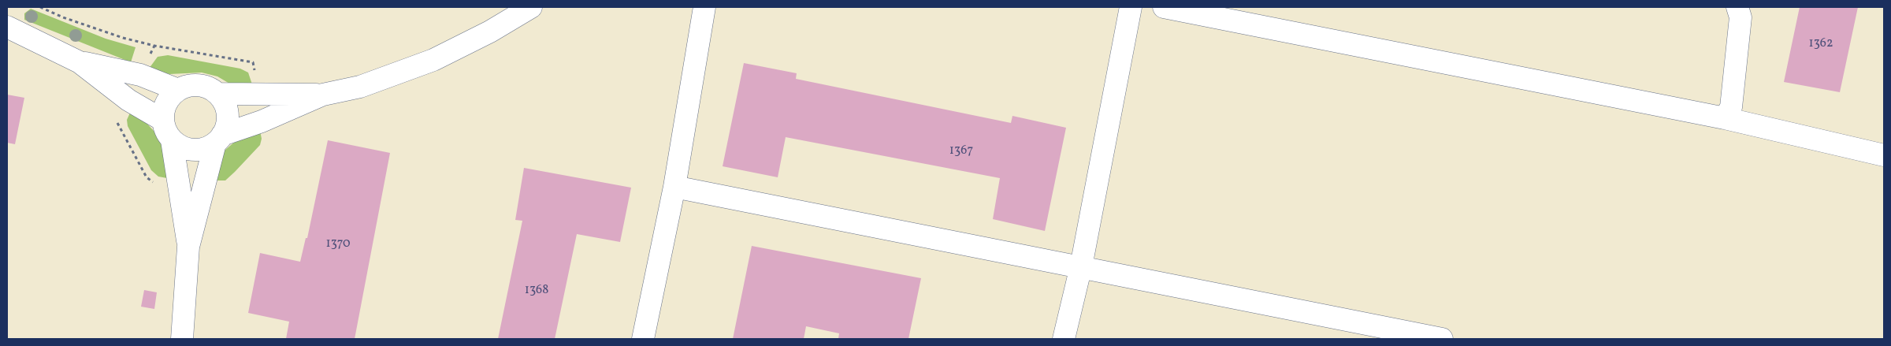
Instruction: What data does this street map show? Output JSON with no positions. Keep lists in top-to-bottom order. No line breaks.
{"house_numbers":["1362","1367","1370","1368"]}
